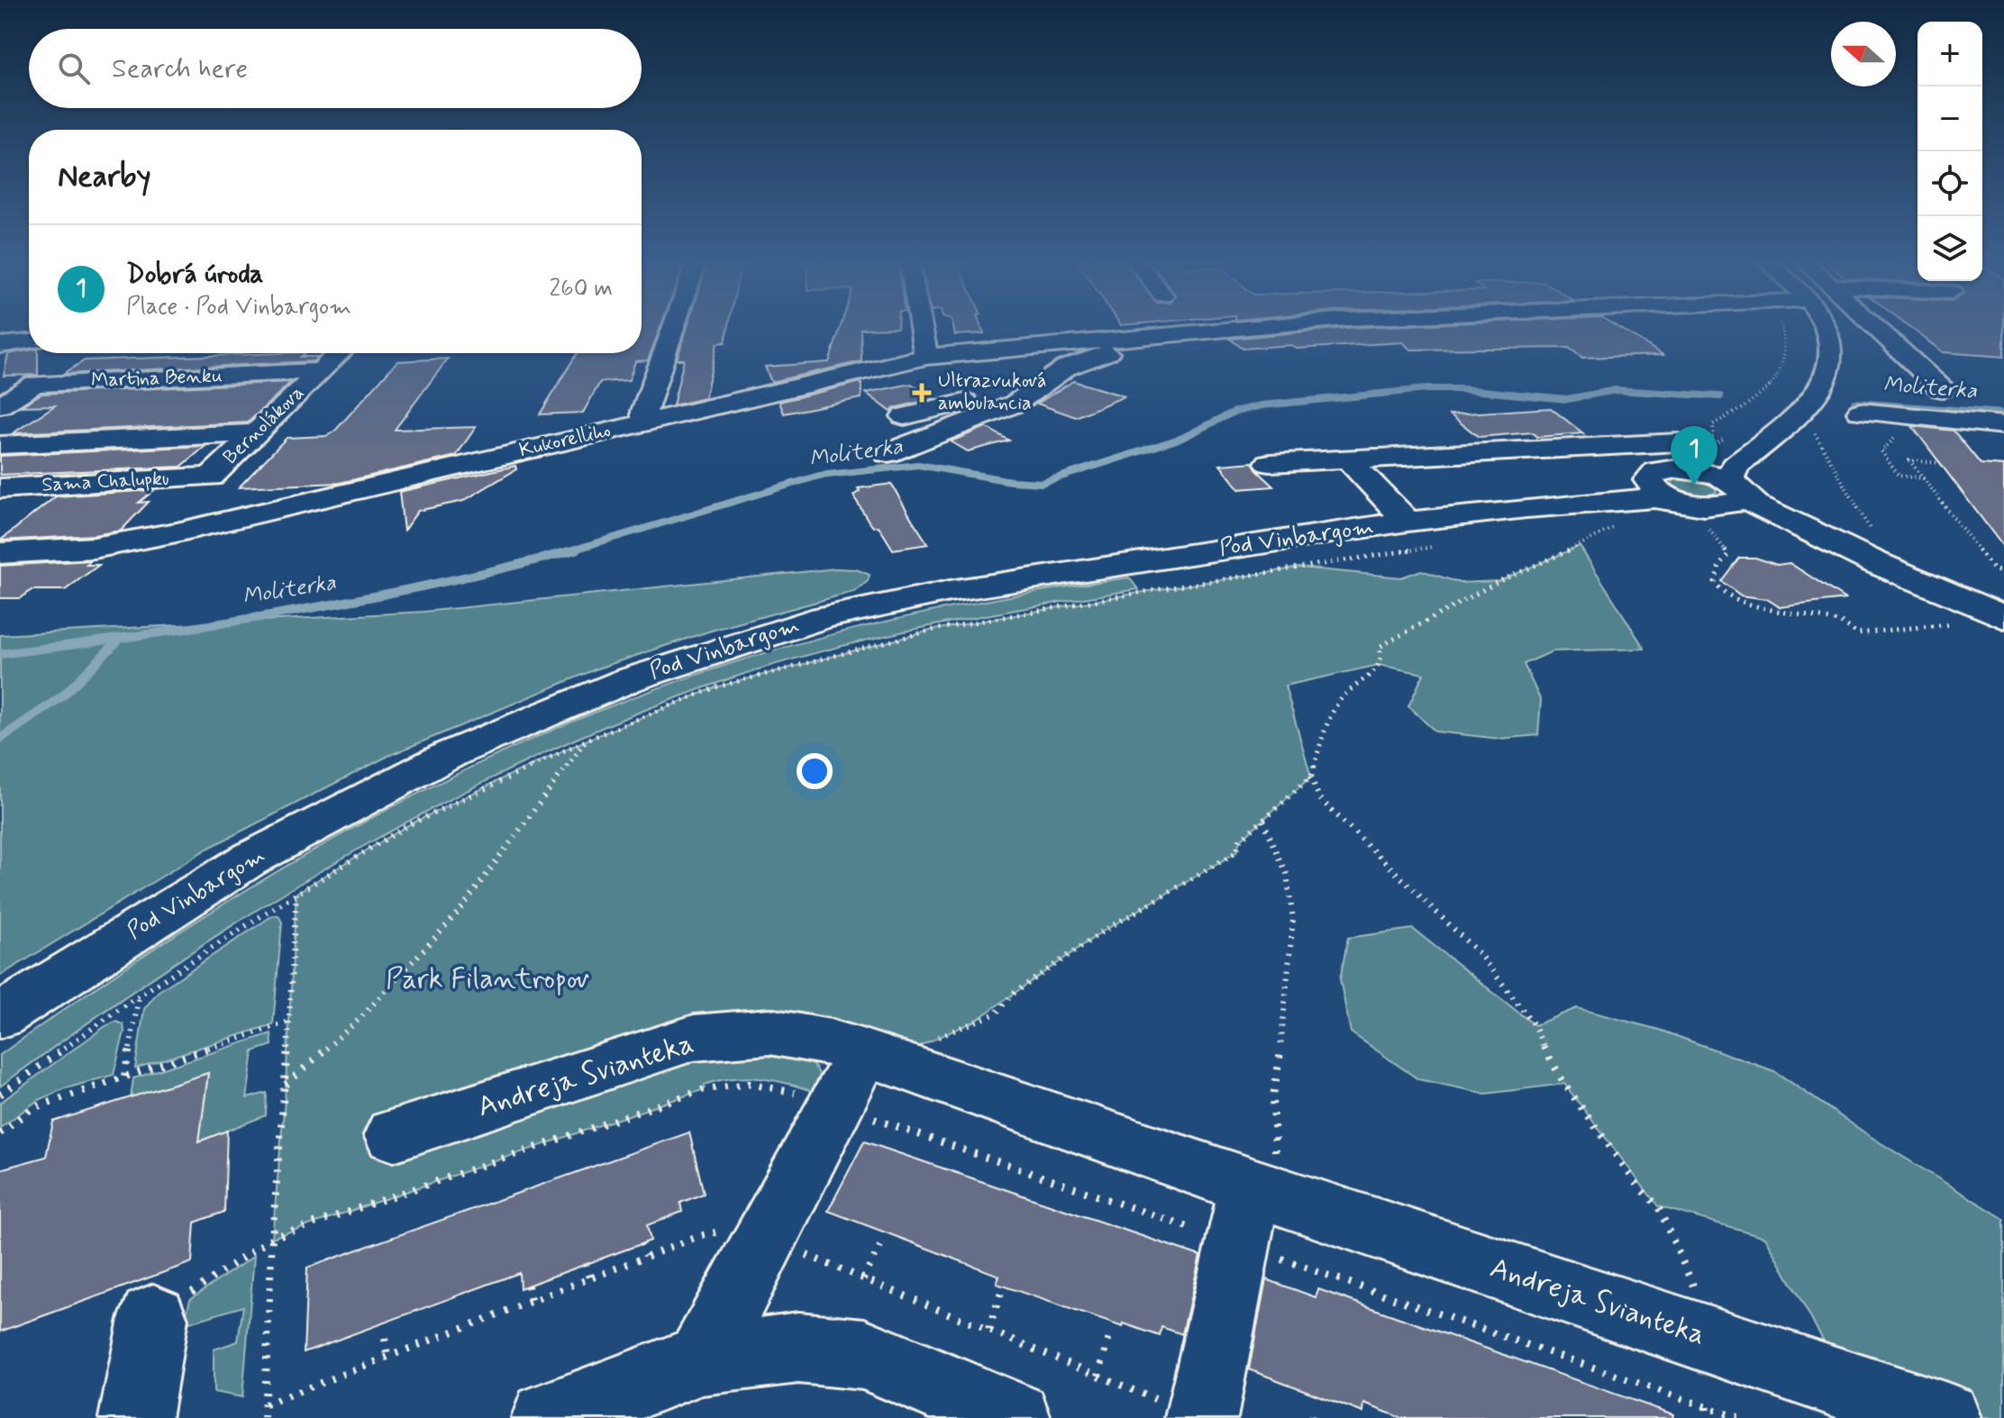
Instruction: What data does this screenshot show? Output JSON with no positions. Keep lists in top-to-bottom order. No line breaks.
{"streets":{"street":["Martina Benku","Bernolákova","Kukorelliho","Sama Chalupku","Pod Vinbargom","Andreja Svianteka"]},"crossings":[["Martina Benku","Bernolákova"],["Bernolákova","Sama Chalupku"]],"water":["Moliterka"],"parks":["Park Filantropov"],"places":{"health":["Ultrazvuková ambulancia"]},"north":"left","page":{"map_buttons":["+","−"],"search":"Search here","heading":"Nearby","list":[{"mark":"1","name":"Dobrá úroda","note":"Place · Pod Vinbargom","value":"260 m"}],"pins":"1"}}
